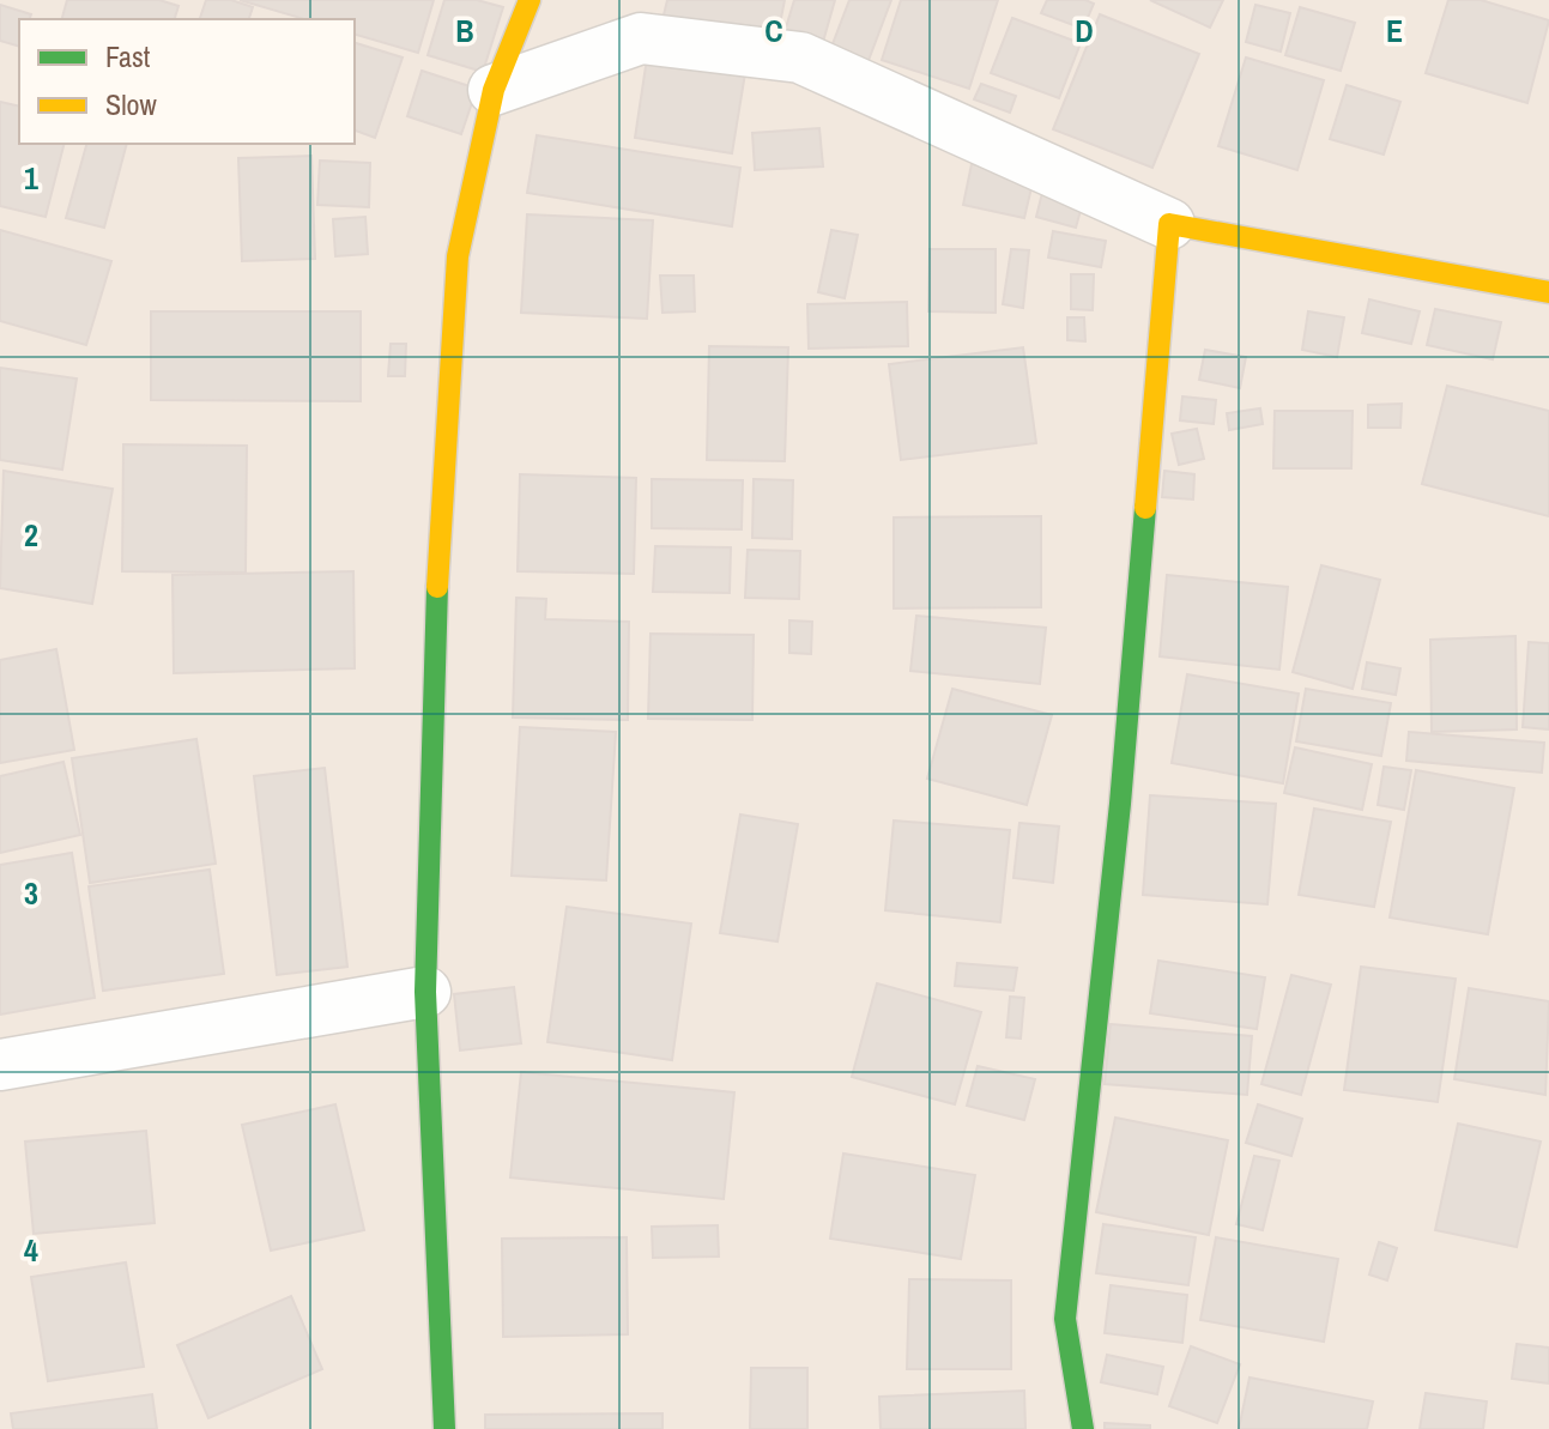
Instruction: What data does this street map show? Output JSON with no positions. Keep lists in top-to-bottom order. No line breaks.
{"legend":["Fast","Slow"],"grid":{"columns":["B","C","D","E"],"rows":["1","2","3","4"]}}
